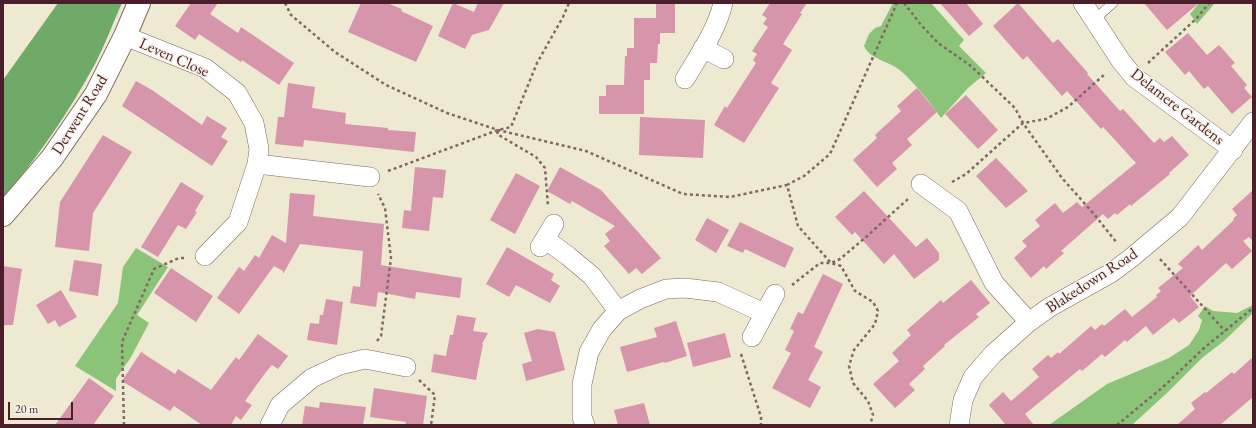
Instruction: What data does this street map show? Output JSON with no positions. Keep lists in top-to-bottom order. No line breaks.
{"streets":{"street":["Leven Close","Delamere Gardens","Derwent Road","Blakedown Road"]},"crossings":[["Leven Close","Derwent Road"],["Delamere Gardens","Blakedown Road"]],"scale_bar":"20 m"}
